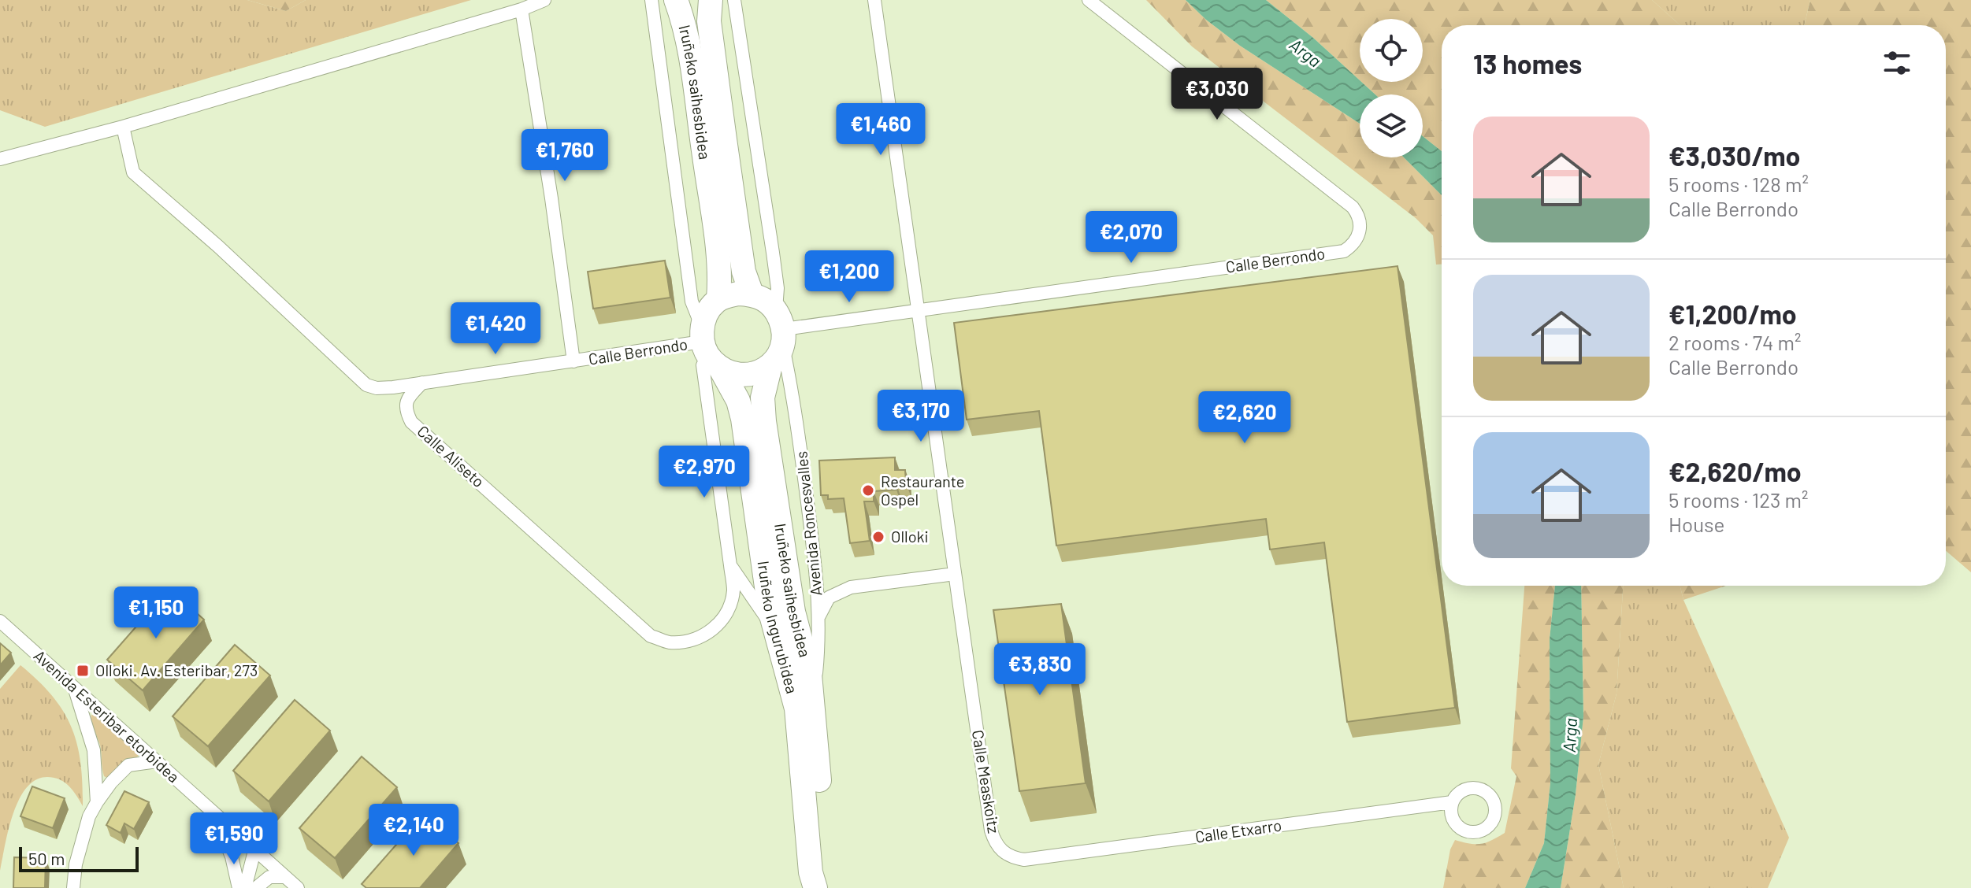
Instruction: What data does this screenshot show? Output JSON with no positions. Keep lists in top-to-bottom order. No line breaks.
{"streets":{"highway":["Iruñeko saihesbidea","Iruñeko Ingurubidea"],"street":["Calle Berrondo","Calle Aliseto","Avenida Roncesvalles","Avenida Esteribar etorbidea","Calle Measkoitz","Calle Etxarro"]},"crossings":[["Iruñeko saihesbidea","Calle Berrondo"],["Iruñeko saihesbidea","Avenida Roncesvalles"],["Iruñeko saihesbidea","Iruñeko Ingurubidea"],["Calle Berrondo","Calle Aliseto"],["Calle Berrondo","Avenida Roncesvalles"],["Calle Berrondo","Iruñeko Ingurubidea"],["Calle Berrondo","Calle Measkoitz"],["Avenida Roncesvalles","Iruñeko Ingurubidea"],["Calle Measkoitz","Calle Etxarro"]],"water":["Arga"],"places":{"other":["Restaurante Ospel","Olloki"],"transit":["Olloki. Av. Esteribar, 273"]},"scale_bar":"50 m","page":{"heading":"13 homes","price":["€3,030","€1,460","€1,760","€2,070","€1,200","€1,420","€3,170","€2,620","€2,970","€1,150","€3,830","€2,140","€1,590"],"list":[{"name":"€3,030/mo","note":"5 rooms · 128 m² · Calle Berrondo"},{"name":"€1,200/mo","note":"2 rooms · 74 m² · Calle Berrondo"},{"name":"€2,620/mo","note":"5 rooms · 123 m² · House"}],"scale":"50 m"}}
